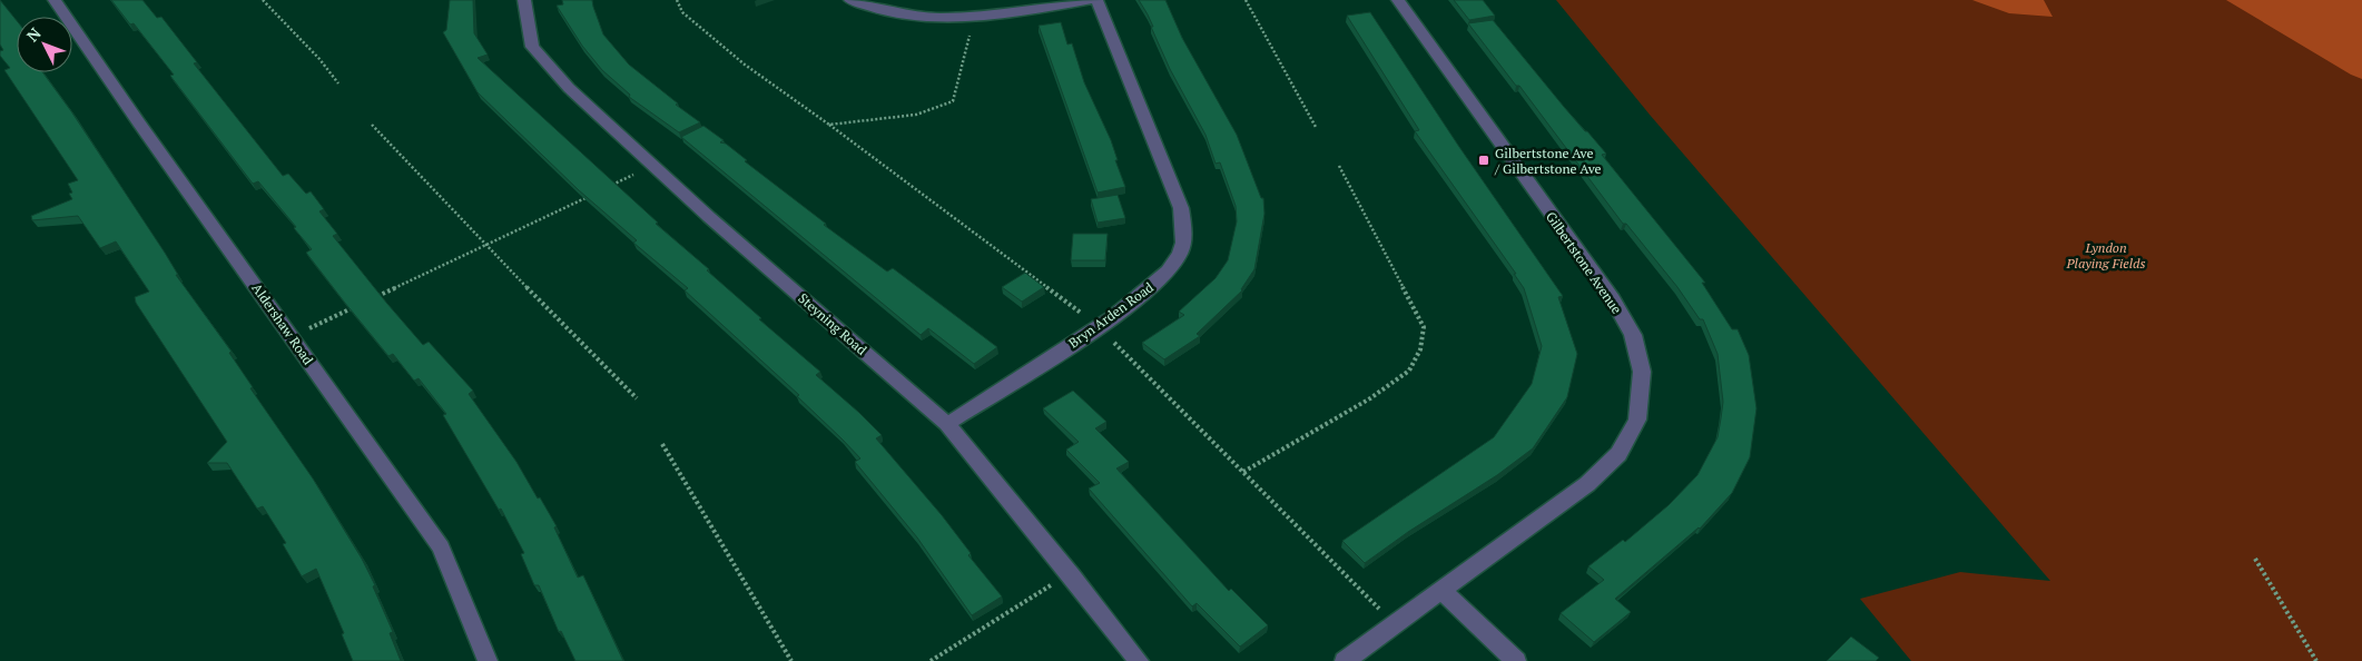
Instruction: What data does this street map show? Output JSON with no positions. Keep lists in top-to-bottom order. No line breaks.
{"streets":{"street":["Gilbertstone Avenue","Bryn Arden Road","Aldershaw Road","Steyning Road"]},"crossings":[["Bryn Arden Road","Steyning Road"]],"parks":["Lyndon Playing Fields"],"places":{"transit":["Gilbertstone Ave / Gilbertstone Ave"]},"north":"top left"}
